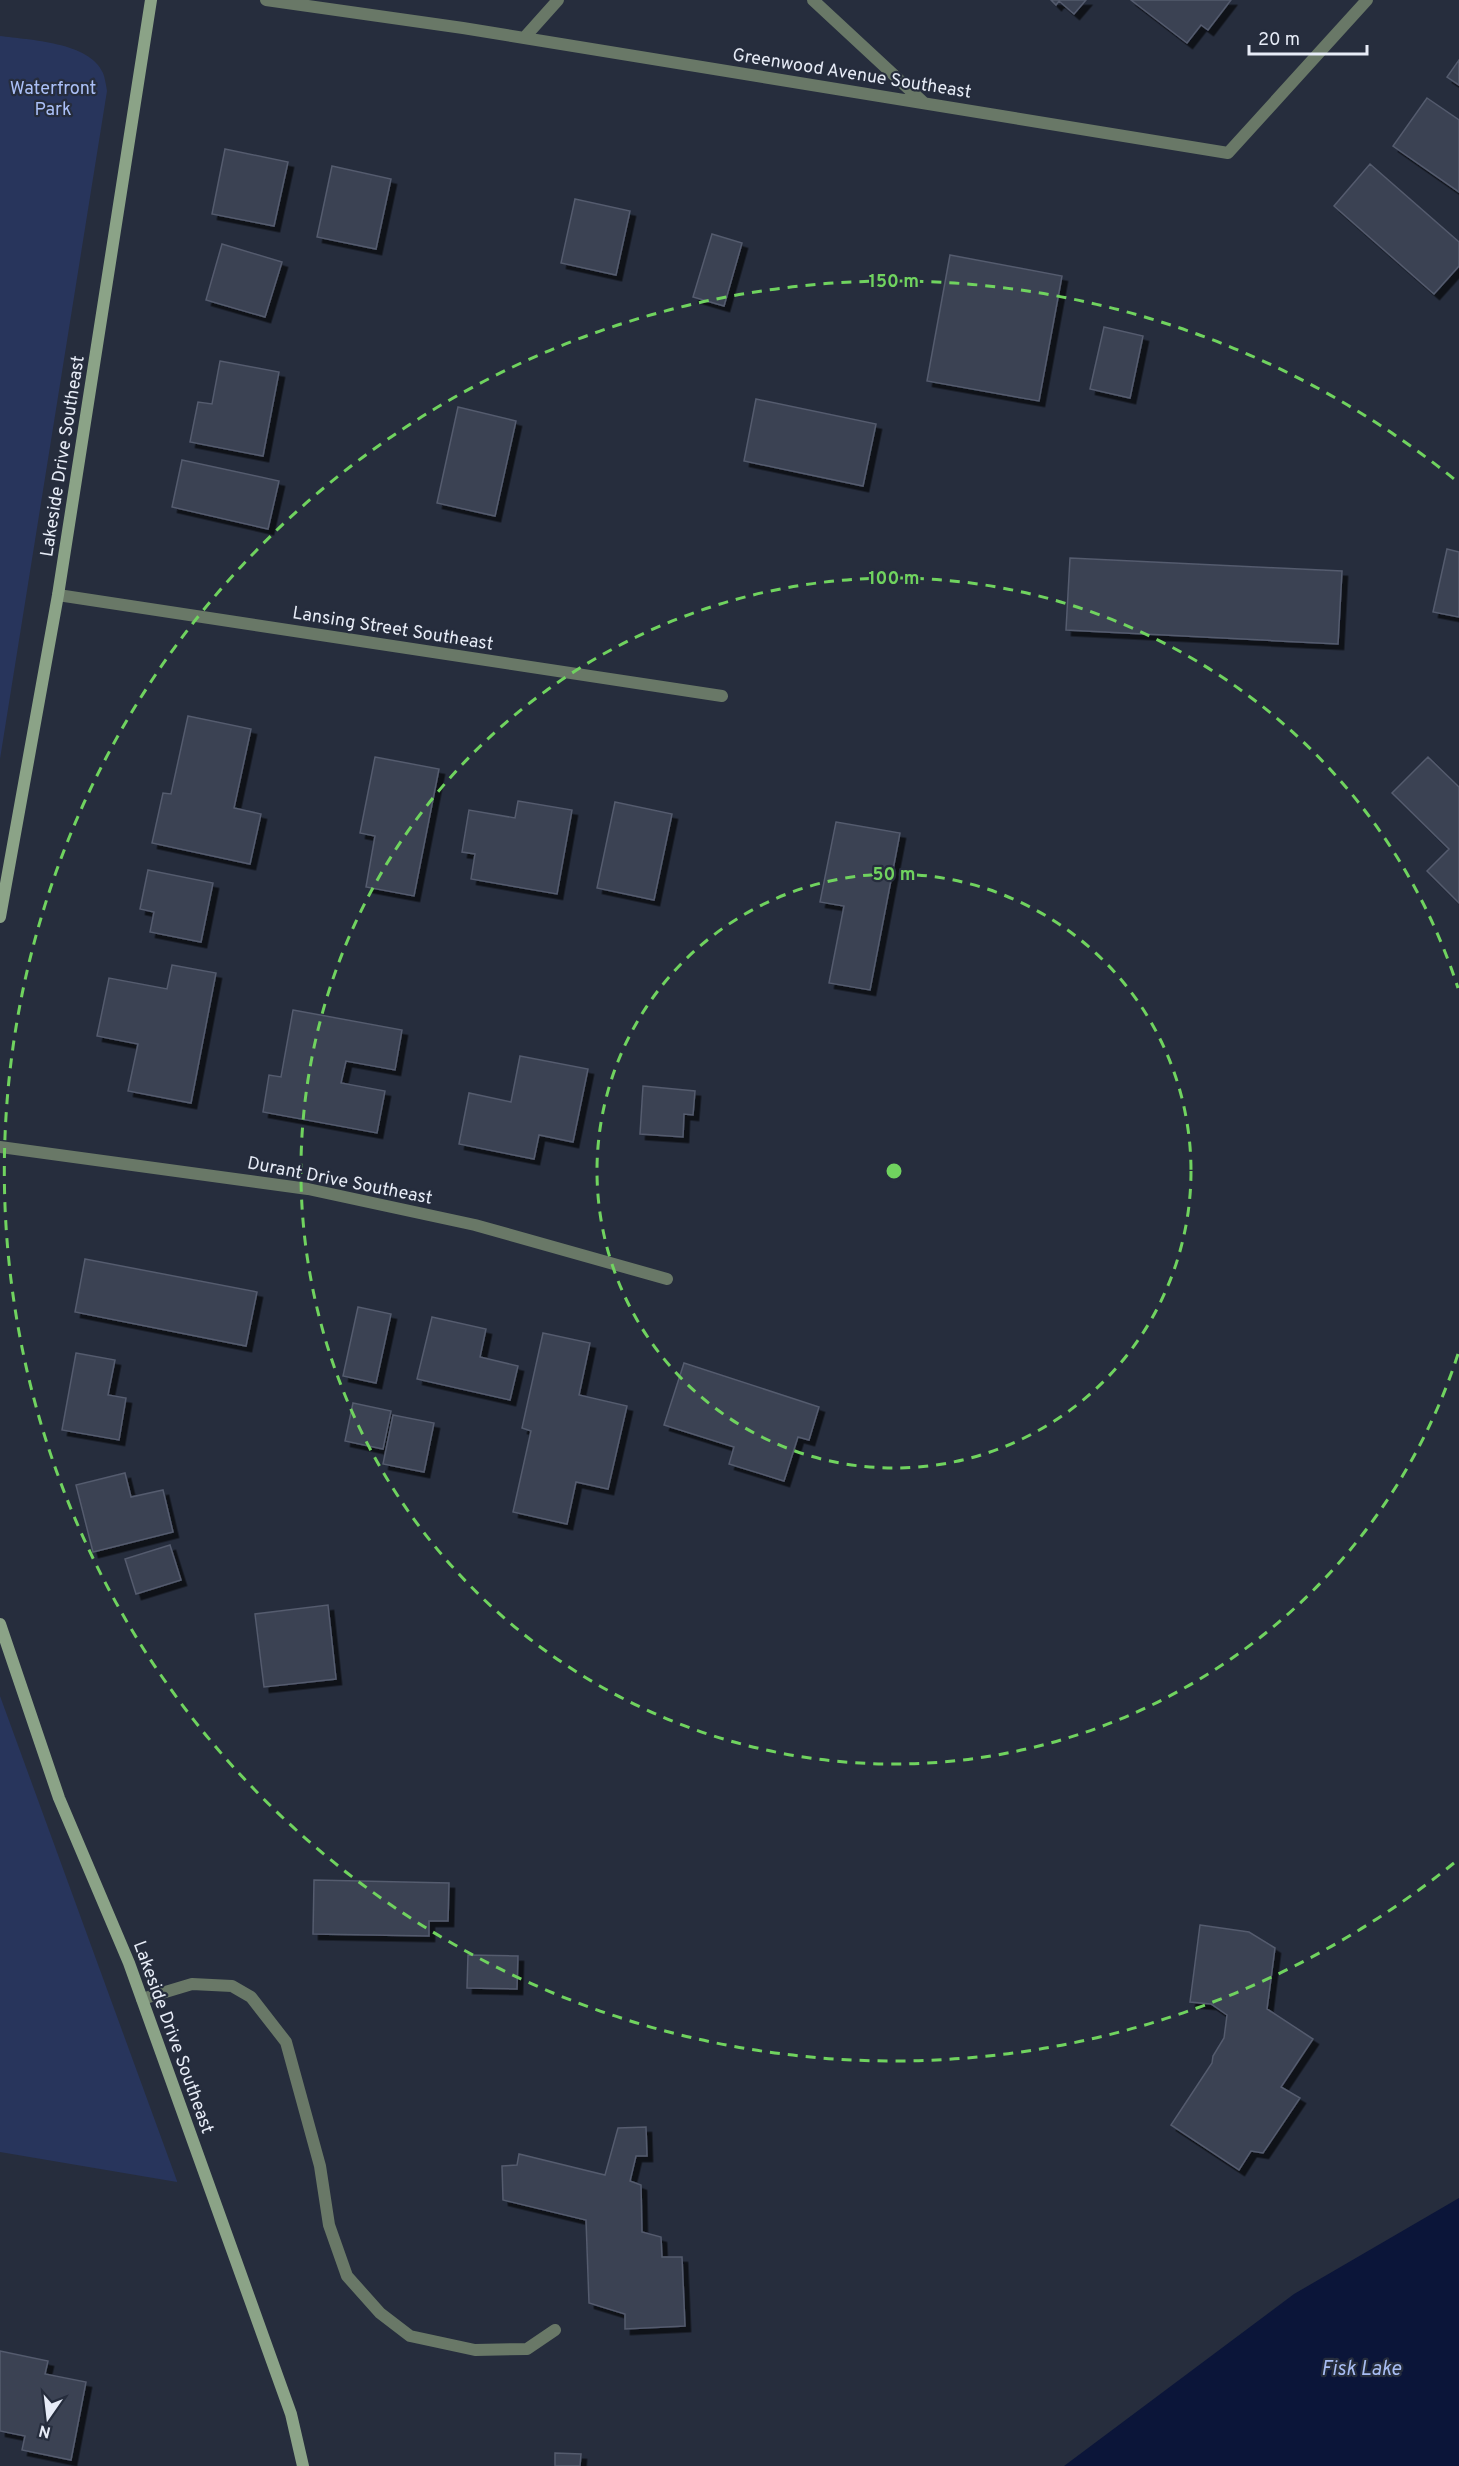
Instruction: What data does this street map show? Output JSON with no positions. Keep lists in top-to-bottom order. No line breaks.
{"streets":{"main road":["Lakeside Drive Southeast"],"street":["Greenwood Avenue Southeast","Lansing Street Southeast","Durant Drive Southeast"]},"crossings":[["Lakeside Drive Southeast","Lansing Street Southeast"]],"water":["Fisk Lake"],"parks":["Waterfront Park"],"scale_bar":"20 m","north":"bottom","rings":["150 m","100 m","50 m"]}
